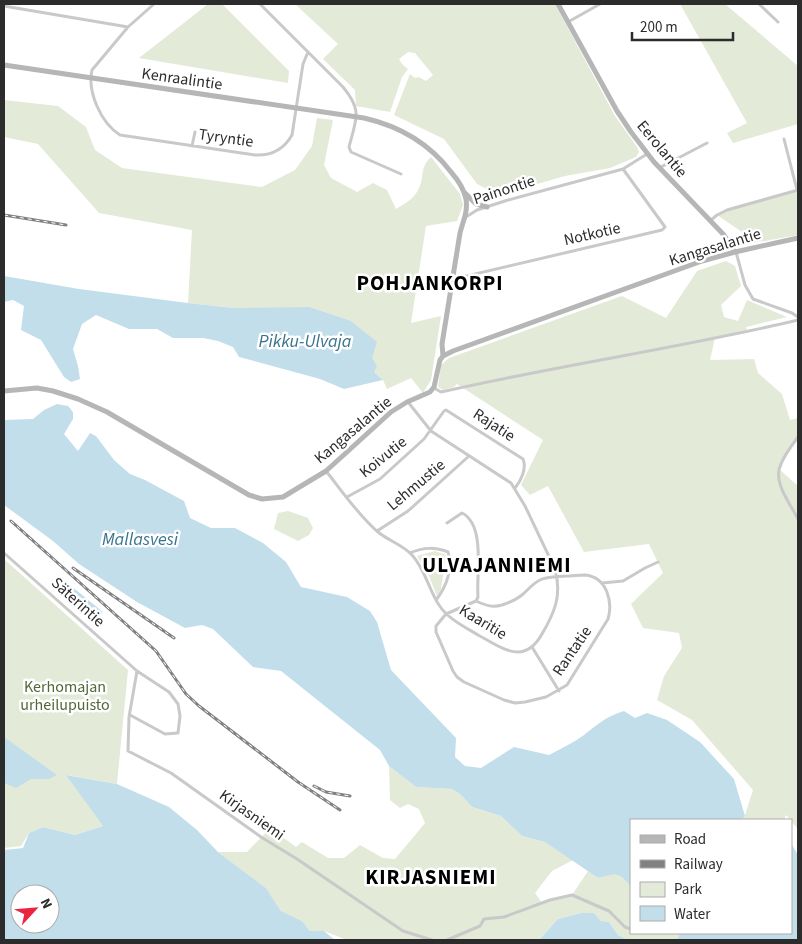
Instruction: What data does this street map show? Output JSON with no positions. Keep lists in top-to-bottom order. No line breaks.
{"streets":{"street":["Kenraalintie","Tyryntie","Eerolantie","Painontie","Notkotie","Kangasalantie","Rajatie","Koivutie","Lehmustie","Säterintie","Kaaritie","Rantatie","Kirjasniemi"]},"crossings":[["Kenraalintie","Tyryntie"],["Kenraalintie","Painontie"],["Eerolantie","Painontie"],["Painontie","Notkotie"],["Kangasalantie","Kaaritie"],["Rajatie","Koivutie"],["Koivutie","Kaaritie"],["Lehmustie","Kaaritie"],["Säterintie","Kirjasniemi"],["Kaaritie","Rantatie"]],"districts":["POHJANKORPI","ULVAJANNIEMI","KIRJASNIEMI"],"water":["Pikku-Ulvaja","Mallasvesi"],"parks":["Kerhomajan urheilupuisto"],"legend":["Road","Railway","Park","Water"],"scale_bar":"200 m","north":"top right"}
